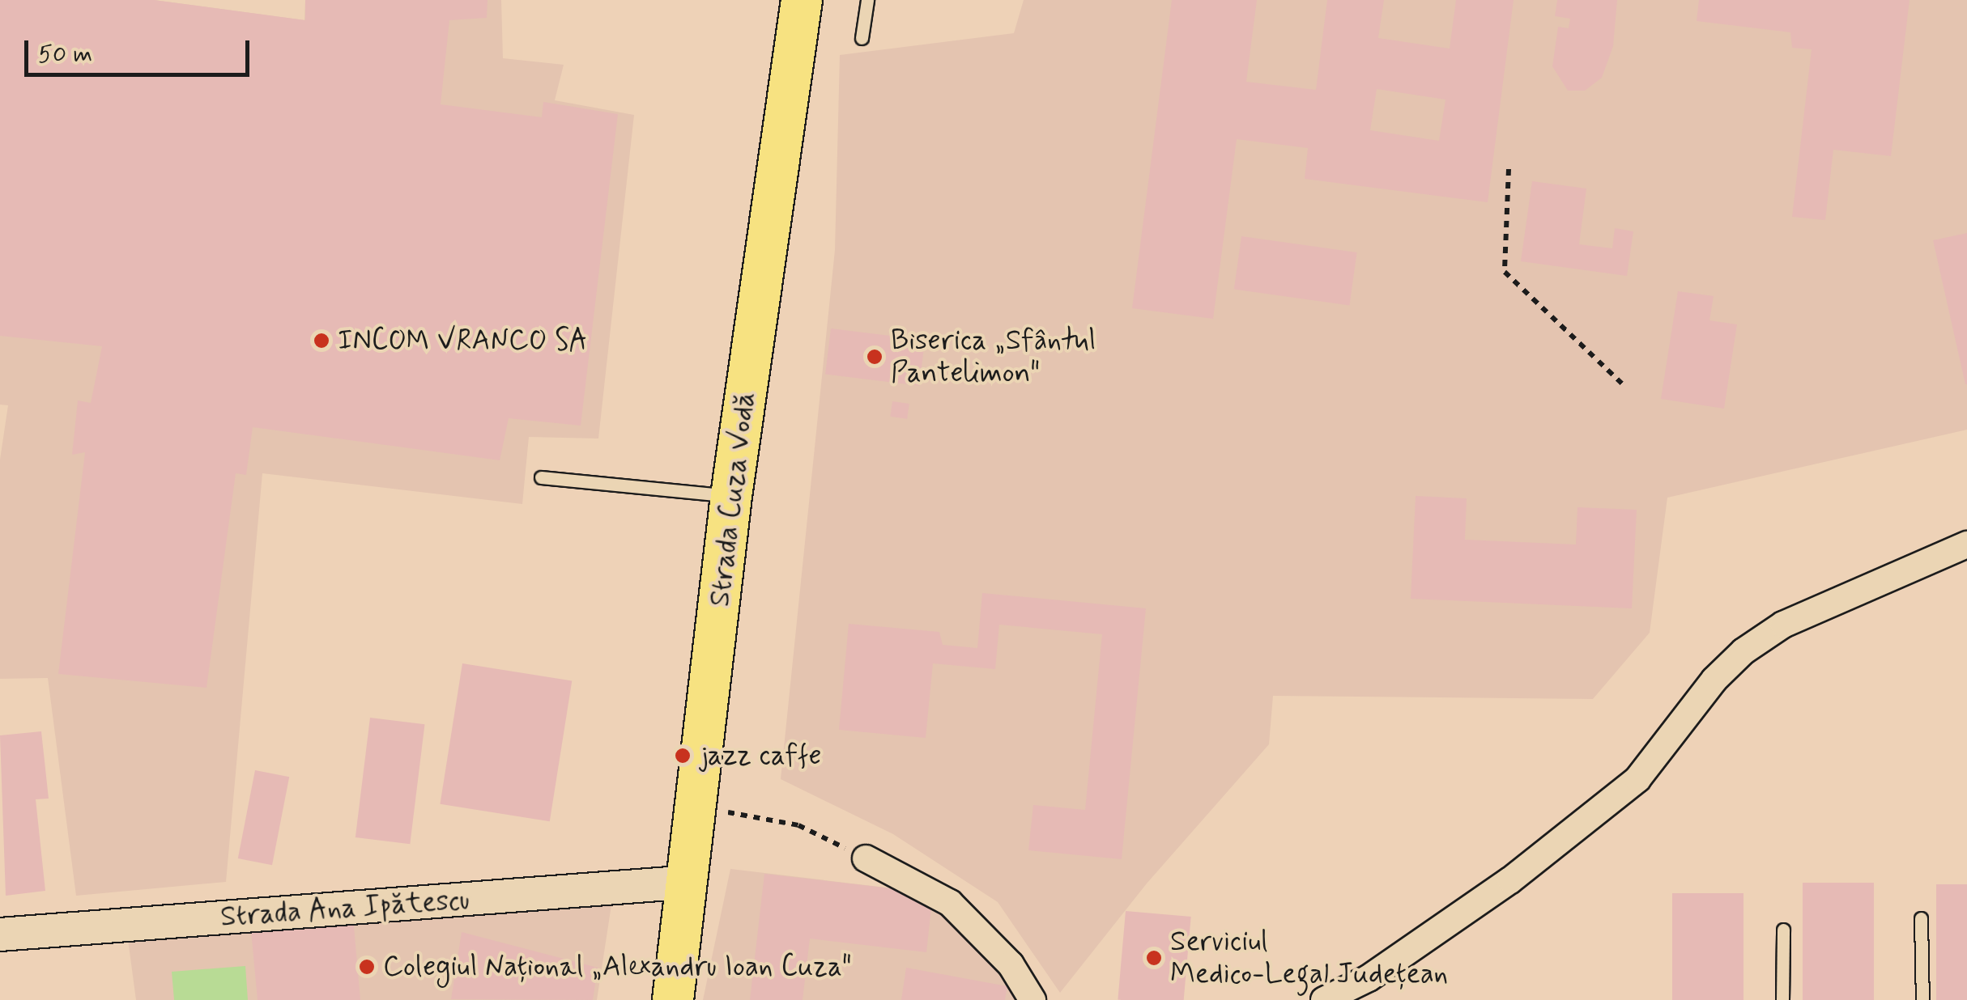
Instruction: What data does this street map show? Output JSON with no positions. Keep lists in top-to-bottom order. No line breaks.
{"streets":{"main road":["Strada Cuza Vodă"],"street":["Strada Ana Ipătescu"]},"crossings":[["Strada Cuza Vodă","Strada Ana Ipătescu"]],"places":["INCOM VRANCO SA","Biserica „Sfântul Pantelimon\"","jazz caffe","Serviciul Medico-Legal Județean","Colegiul Național „Alexandru Ioan Cuza\""],"scale_bar":"50 m"}
